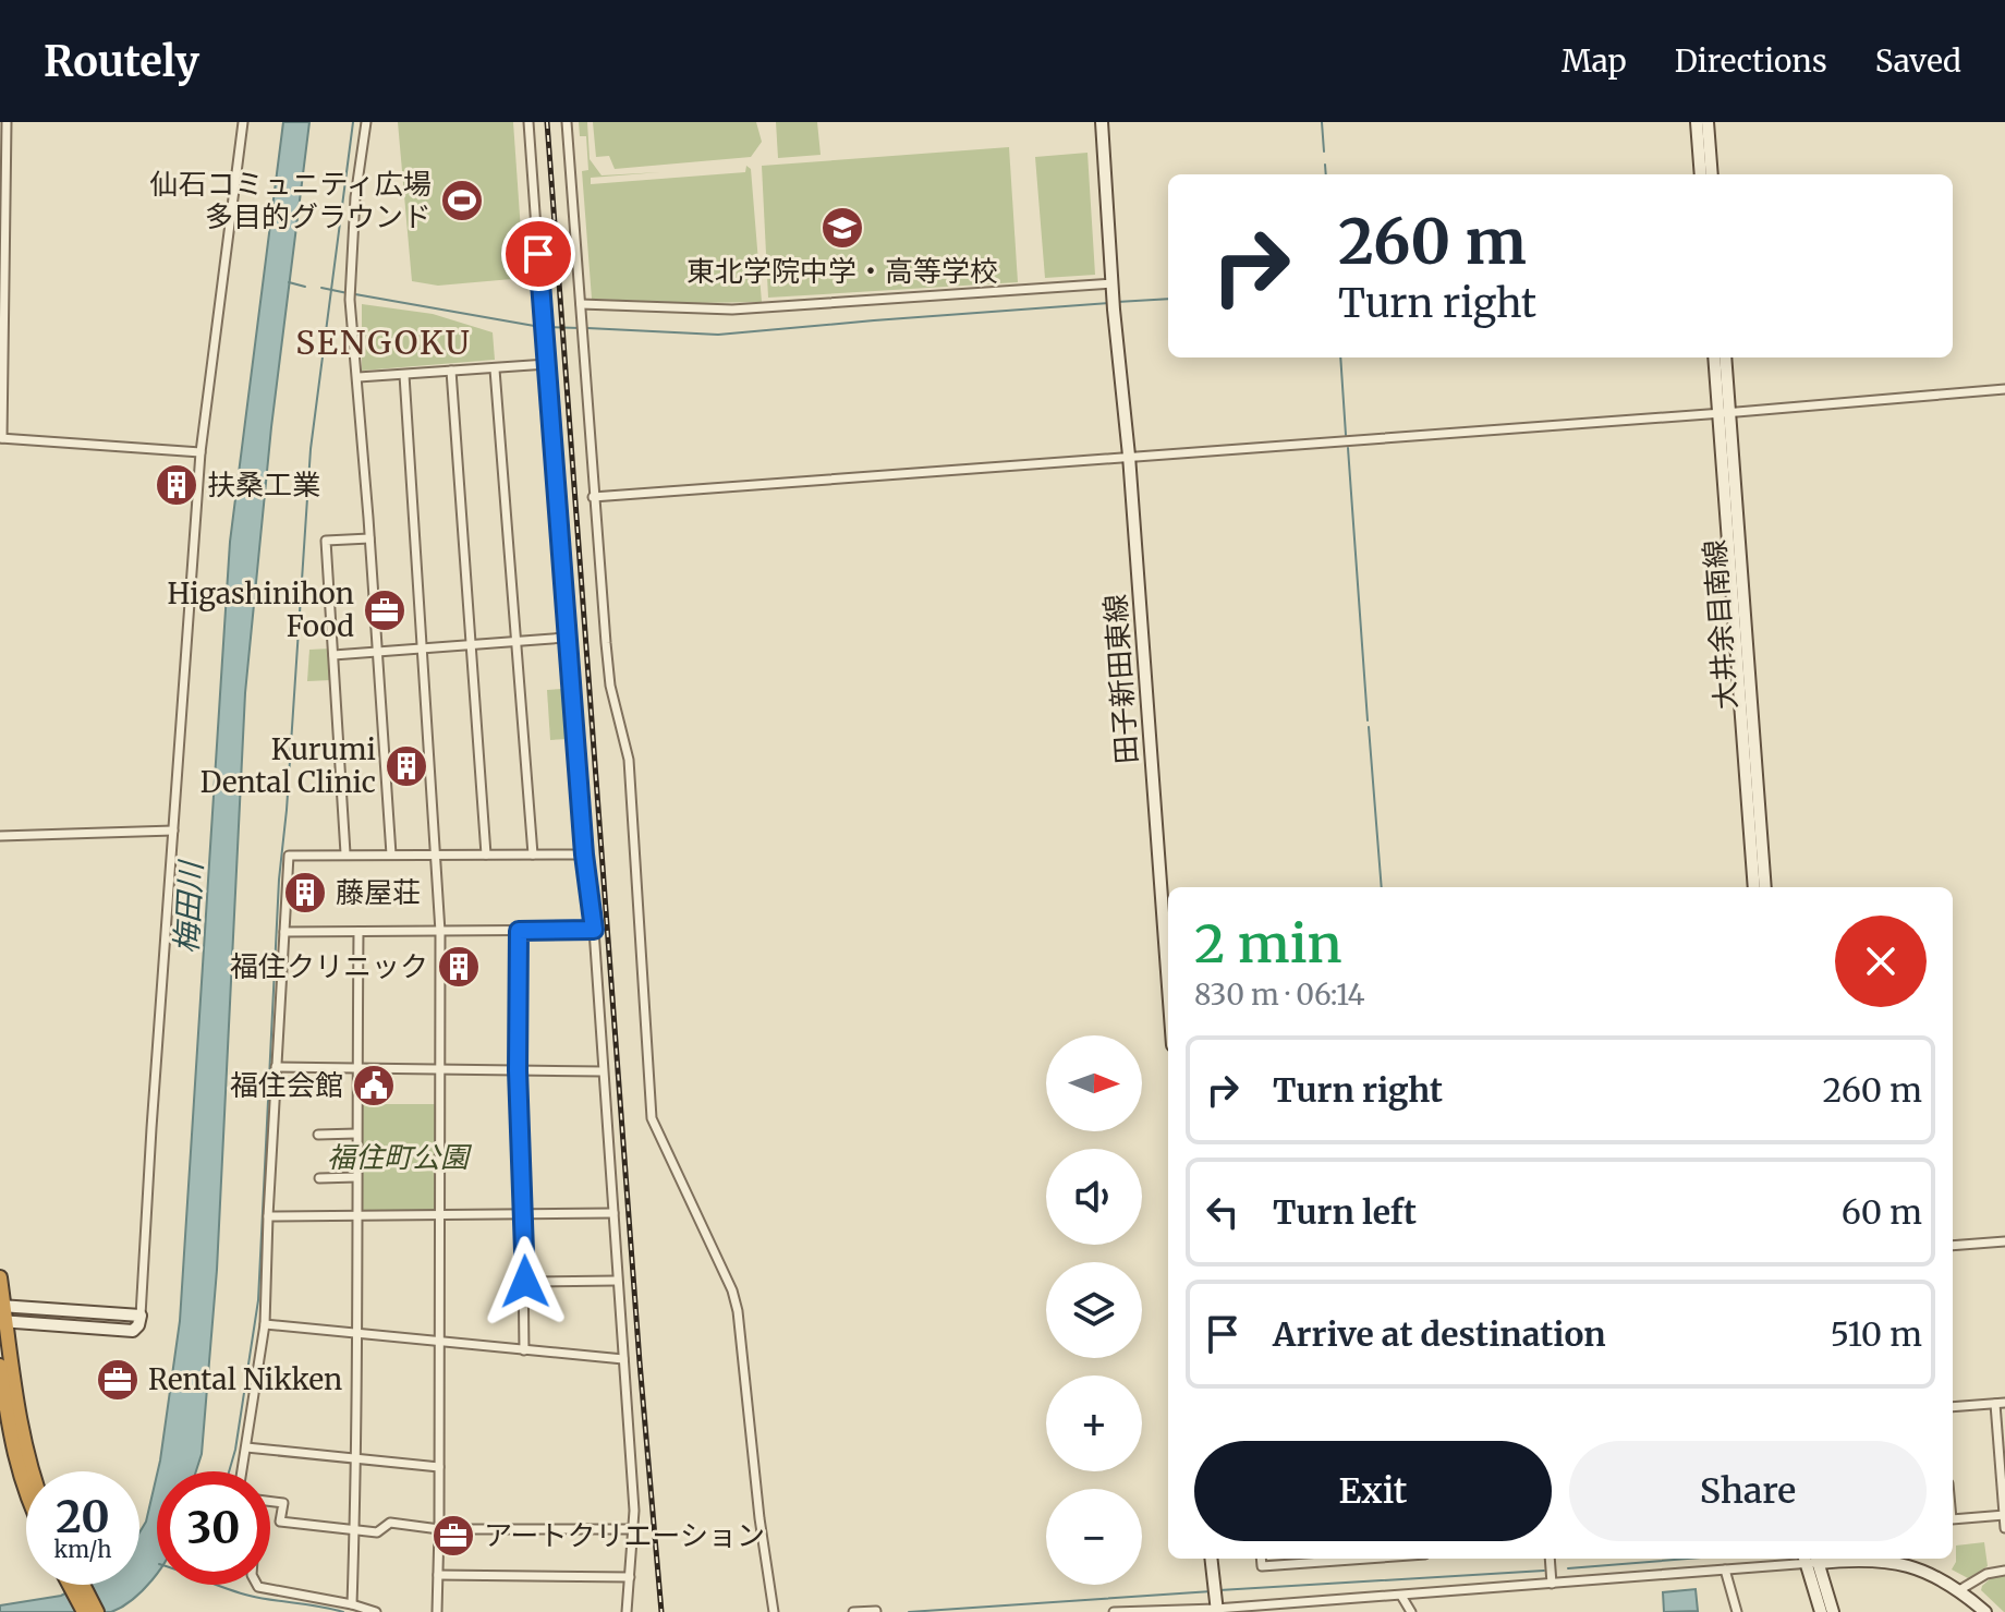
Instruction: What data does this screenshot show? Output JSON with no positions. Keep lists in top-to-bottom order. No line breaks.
{"streets":{"street":["大井余目南線","田子新田東線"]},"districts":["SENGOKU"],"water":["梅田川"],"parks":["福住町公園"],"places":{"sports":["仙石コミュニティ広場 多目的グラウンド"],"school or university":["東北学院中学・高等学校"],"building":["扶桑工業","Kurumi Dental Clinic","藤屋荘","福住クリニック"],"office":["Higashinihon Food","Rental Nikken","アートクリエーション"],"public building":["福住会館"]},"north":"right","page":{"header":"Routely","nav":["Map","Directions","Saved"],"turn":["260 m","Turn right"],"heading":["2 min","830 m · 06:14"],"map_buttons":["+","−"],"list":[{"name":"Turn right","value":"260 m"},{"name":"Turn left","value":"60 m"},{"name":"Arrive at destination","value":"510 m"}],"buttons":["Exit","Share"],"speed":"20 km/h","limit":"30"}}
